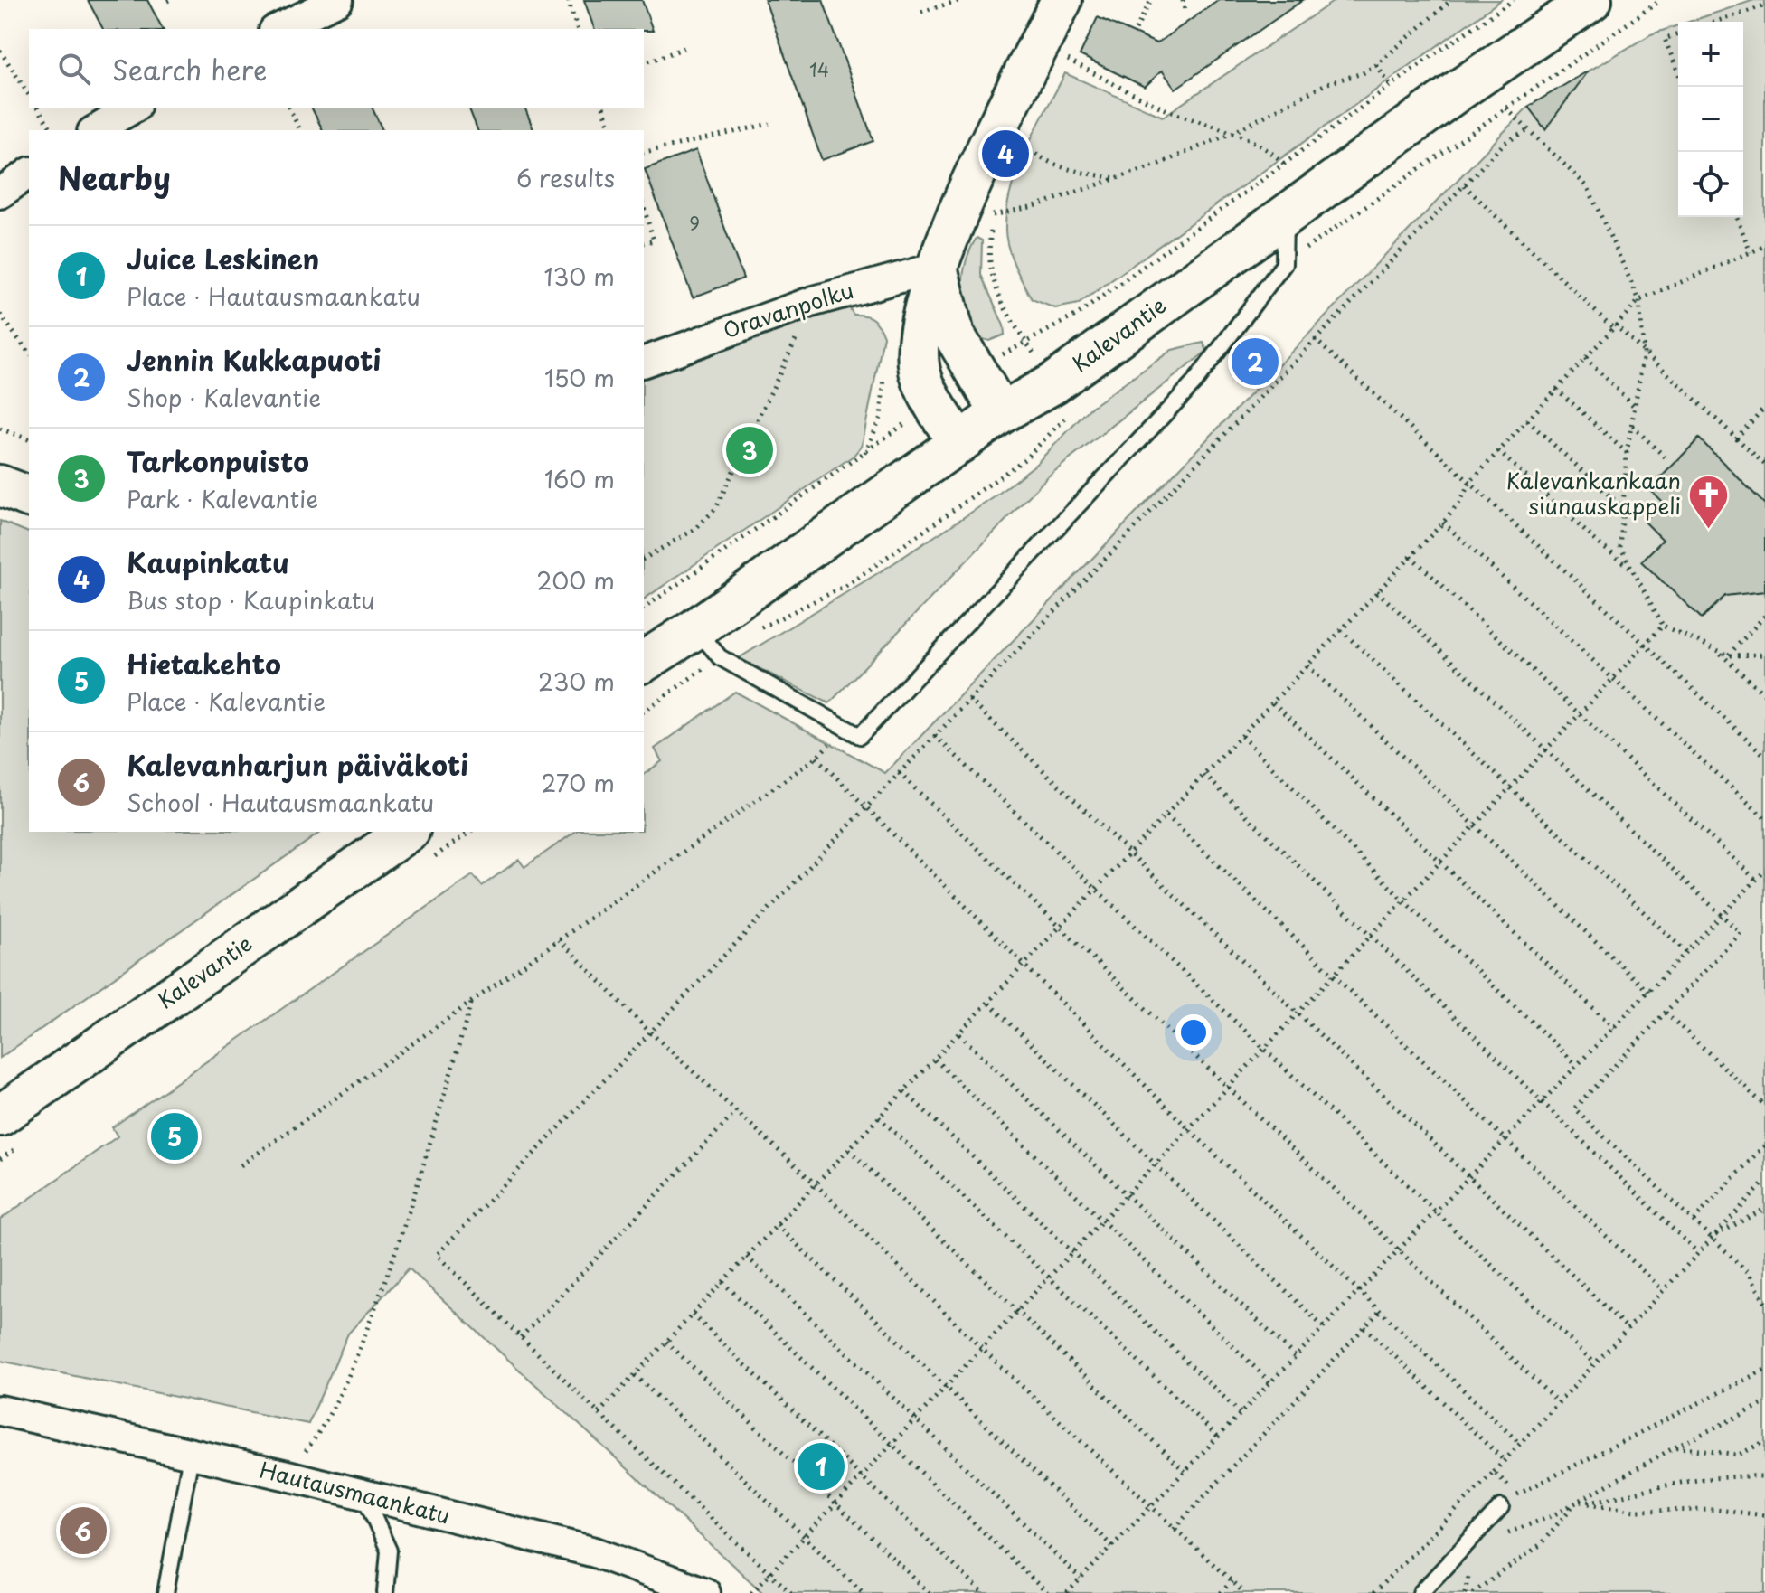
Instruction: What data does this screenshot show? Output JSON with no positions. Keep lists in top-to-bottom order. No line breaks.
{"streets":{"main road":["Kalevantie"],"street":["Oravanpolku","Hautausmaankatu"]},"places":{"church":["Kalevankankaan siunauskappeli"]},"house_numbers":["14","9"],"page":{"map_buttons":["+","−"],"search":"Search here","pins":["4","2","3","5","1","6"],"heading":["Nearby","6 results"],"list":[{"mark":"1","name":"Juice Leskinen","note":"Place · Hautausmaankatu","value":"130 m"},{"mark":"2","name":"Jennin Kukkapuoti","note":"Shop · Kalevantie","value":"150 m"},{"mark":"3","name":"Tarkonpuisto","note":"Park · Kalevantie","value":"160 m"},{"mark":"4","name":"Kaupinkatu","note":"Bus stop · Kaupinkatu","value":"200 m"},{"mark":"5","name":"Hietakehto","note":"Place · Kalevantie","value":"230 m"},{"mark":"6","name":"Kalevanharjun päiväkoti","note":"School · Hautausmaankatu","value":"270 m"}]}}
